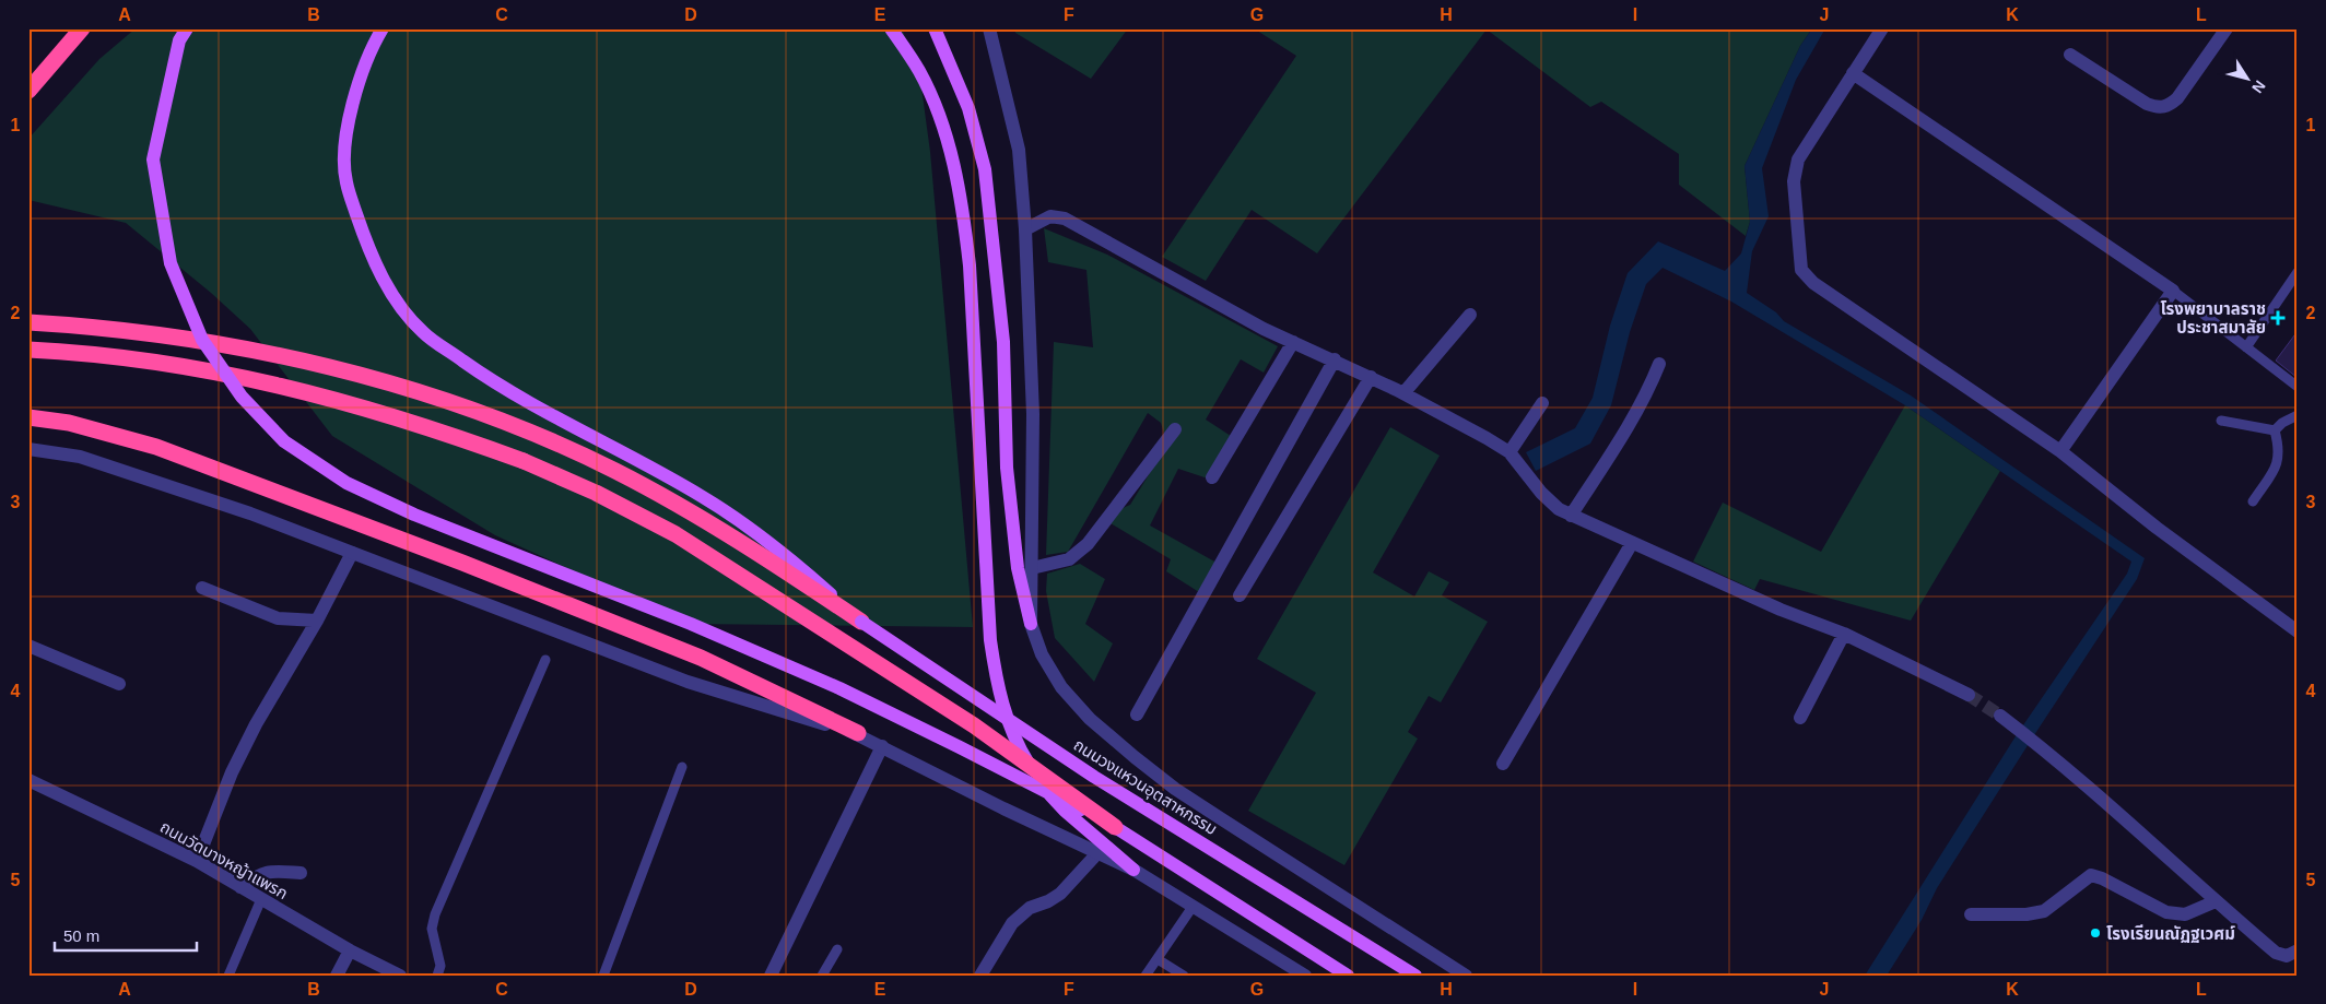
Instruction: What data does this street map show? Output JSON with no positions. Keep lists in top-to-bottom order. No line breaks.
{"streets":{"main road":["ถนนวงแหวนอุตสาหกรรม"],"street":["ถนนวัดบางหญ้าแพรก"]},"places":{"health":["โรงพยาบาลราช ประชาสมาสัย"],"other":["โรงเรียนณัฏฐเวศม์"]},"scale_bar":"50 m","north":"bottom right","grid":{"columns":["A","B","C","D","E","F","G","H","I","J","K","L"],"rows":["1","2","3","4","5"]}}
